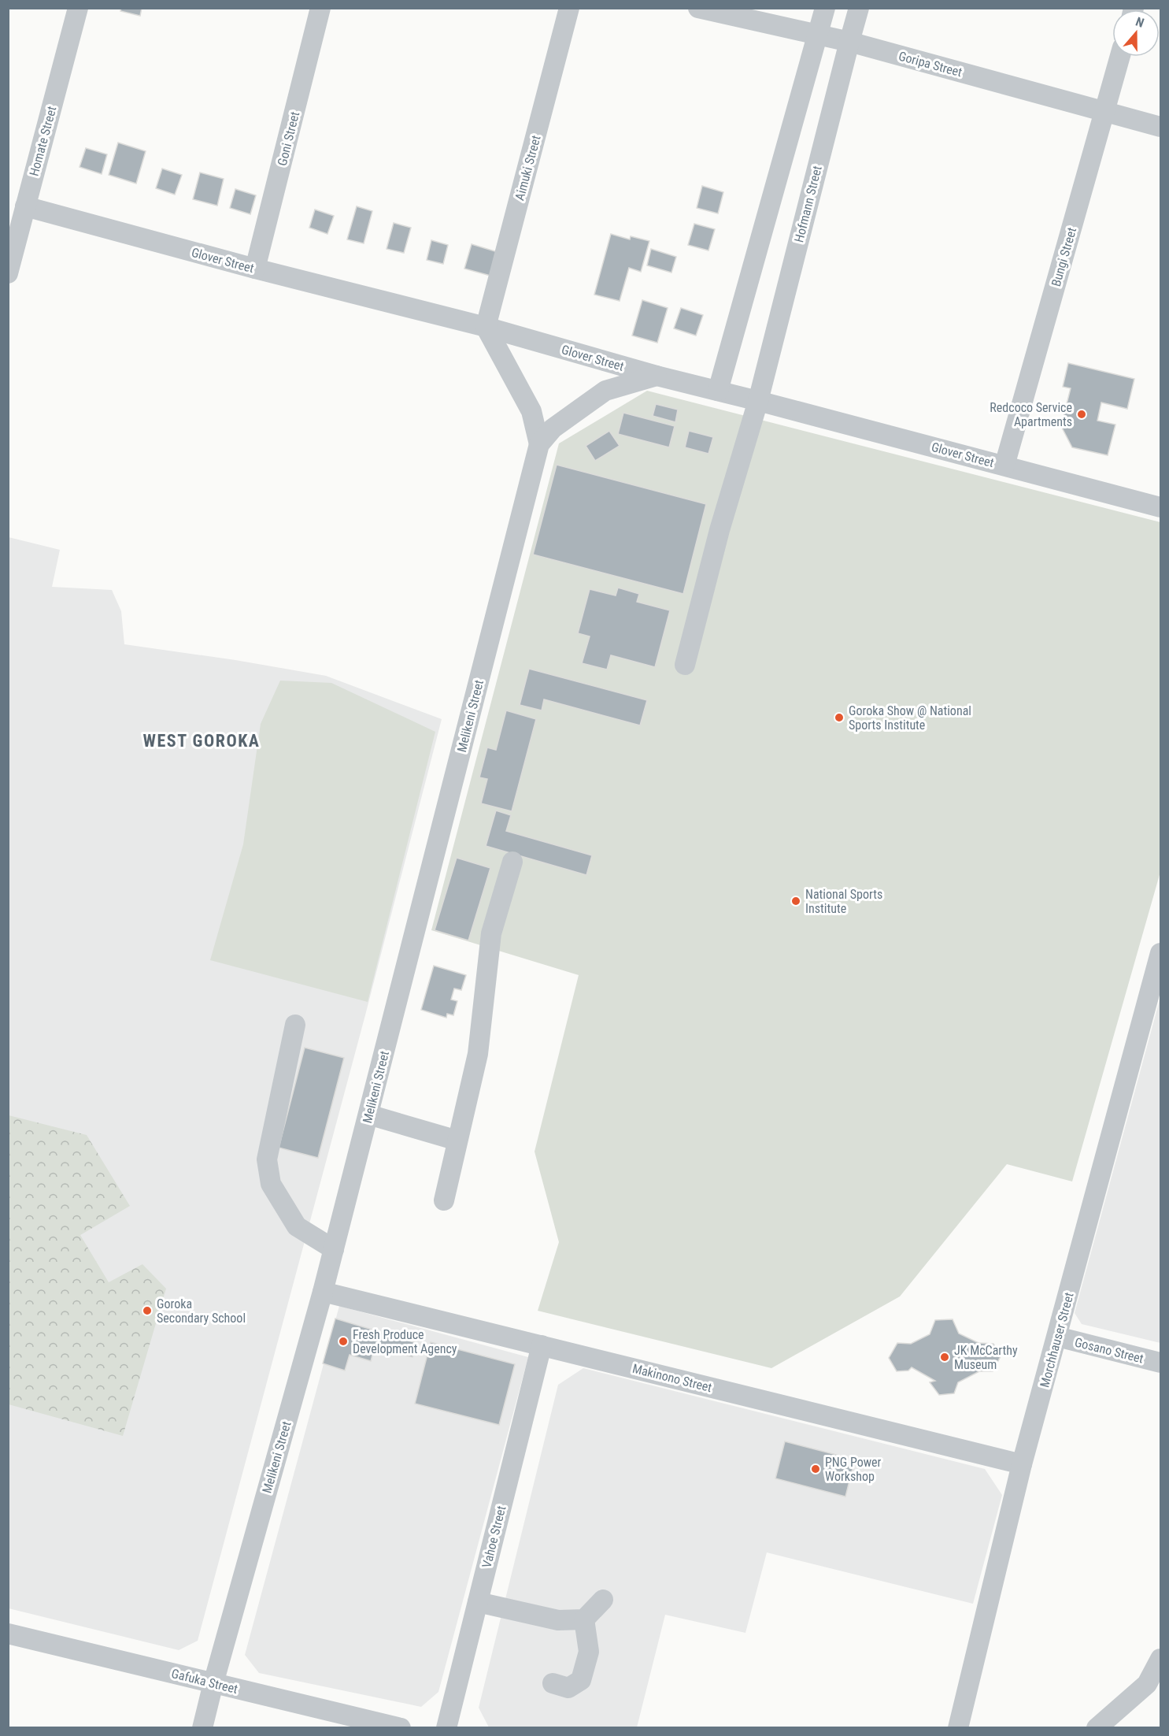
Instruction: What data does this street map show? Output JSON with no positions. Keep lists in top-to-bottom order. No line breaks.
{"streets":{"street":["Goripa Street","Goni Street","Homate Street","Aimuki Street","Hofmann Street","Bungi Street","Glover Street","Melikeni Street","Morchhauser Street","Gosano Street","Makinono Street","Vahoe Street","Gafuka Street"]},"crossings":[["Goripa Street","Hofmann Street"],["Goripa Street","Bungi Street"],["Goni Street","Glover Street"],["Homate Street","Glover Street"],["Aimuki Street","Glover Street"],["Aimuki Street","Melikeni Street"],["Hofmann Street","Glover Street"],["Bungi Street","Glover Street"],["Glover Street","Melikeni Street"],["Melikeni Street","Makinono Street"],["Melikeni Street","Gafuka Street"],["Morchhauser Street","Gosano Street"],["Morchhauser Street","Makinono Street"],["Makinono Street","Vahoe Street"]],"districts":["WEST GOROKA"],"places":["Redcoco Service Apartments","Goroka Show @ National Sports Institute","National Sports Institute","Goroka Secondary School","Fresh Produce Development Agency","JK McCarthy Museum","PNG Power Workshop"],"north":"top"}
